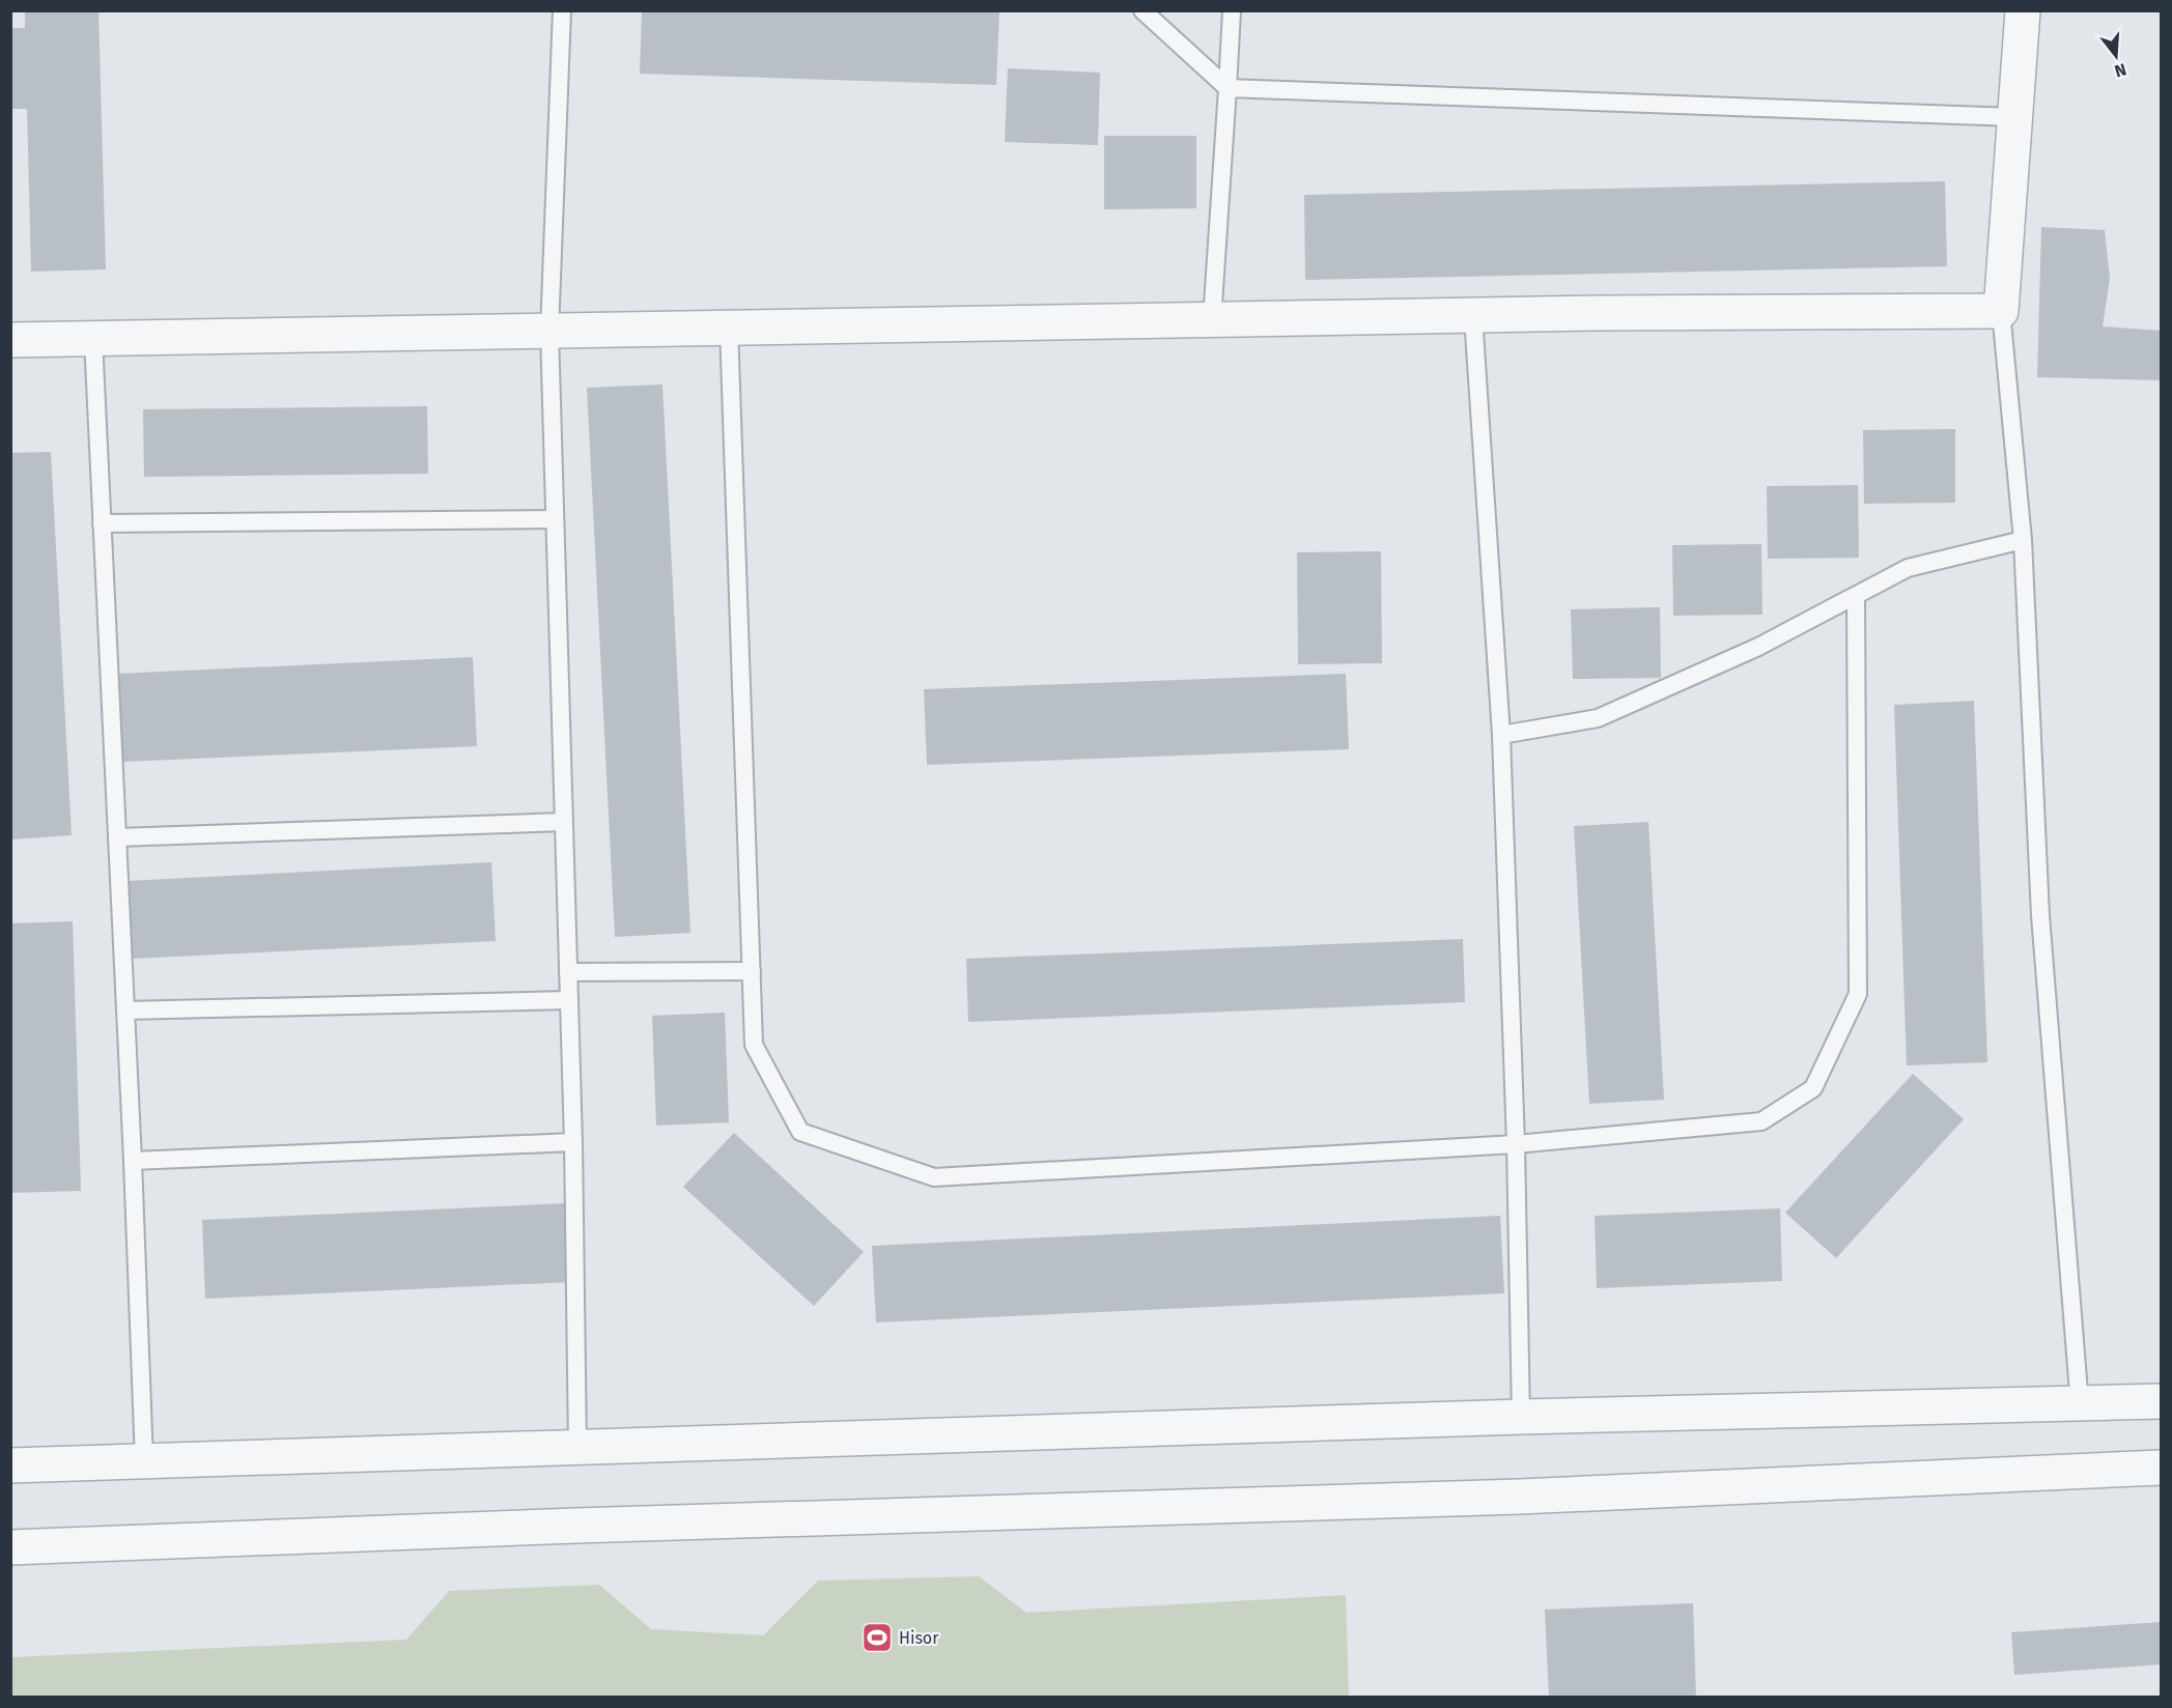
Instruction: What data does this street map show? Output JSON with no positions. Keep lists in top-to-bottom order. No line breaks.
{"places":{"sports":["Hisor"]},"north":"bottom"}
